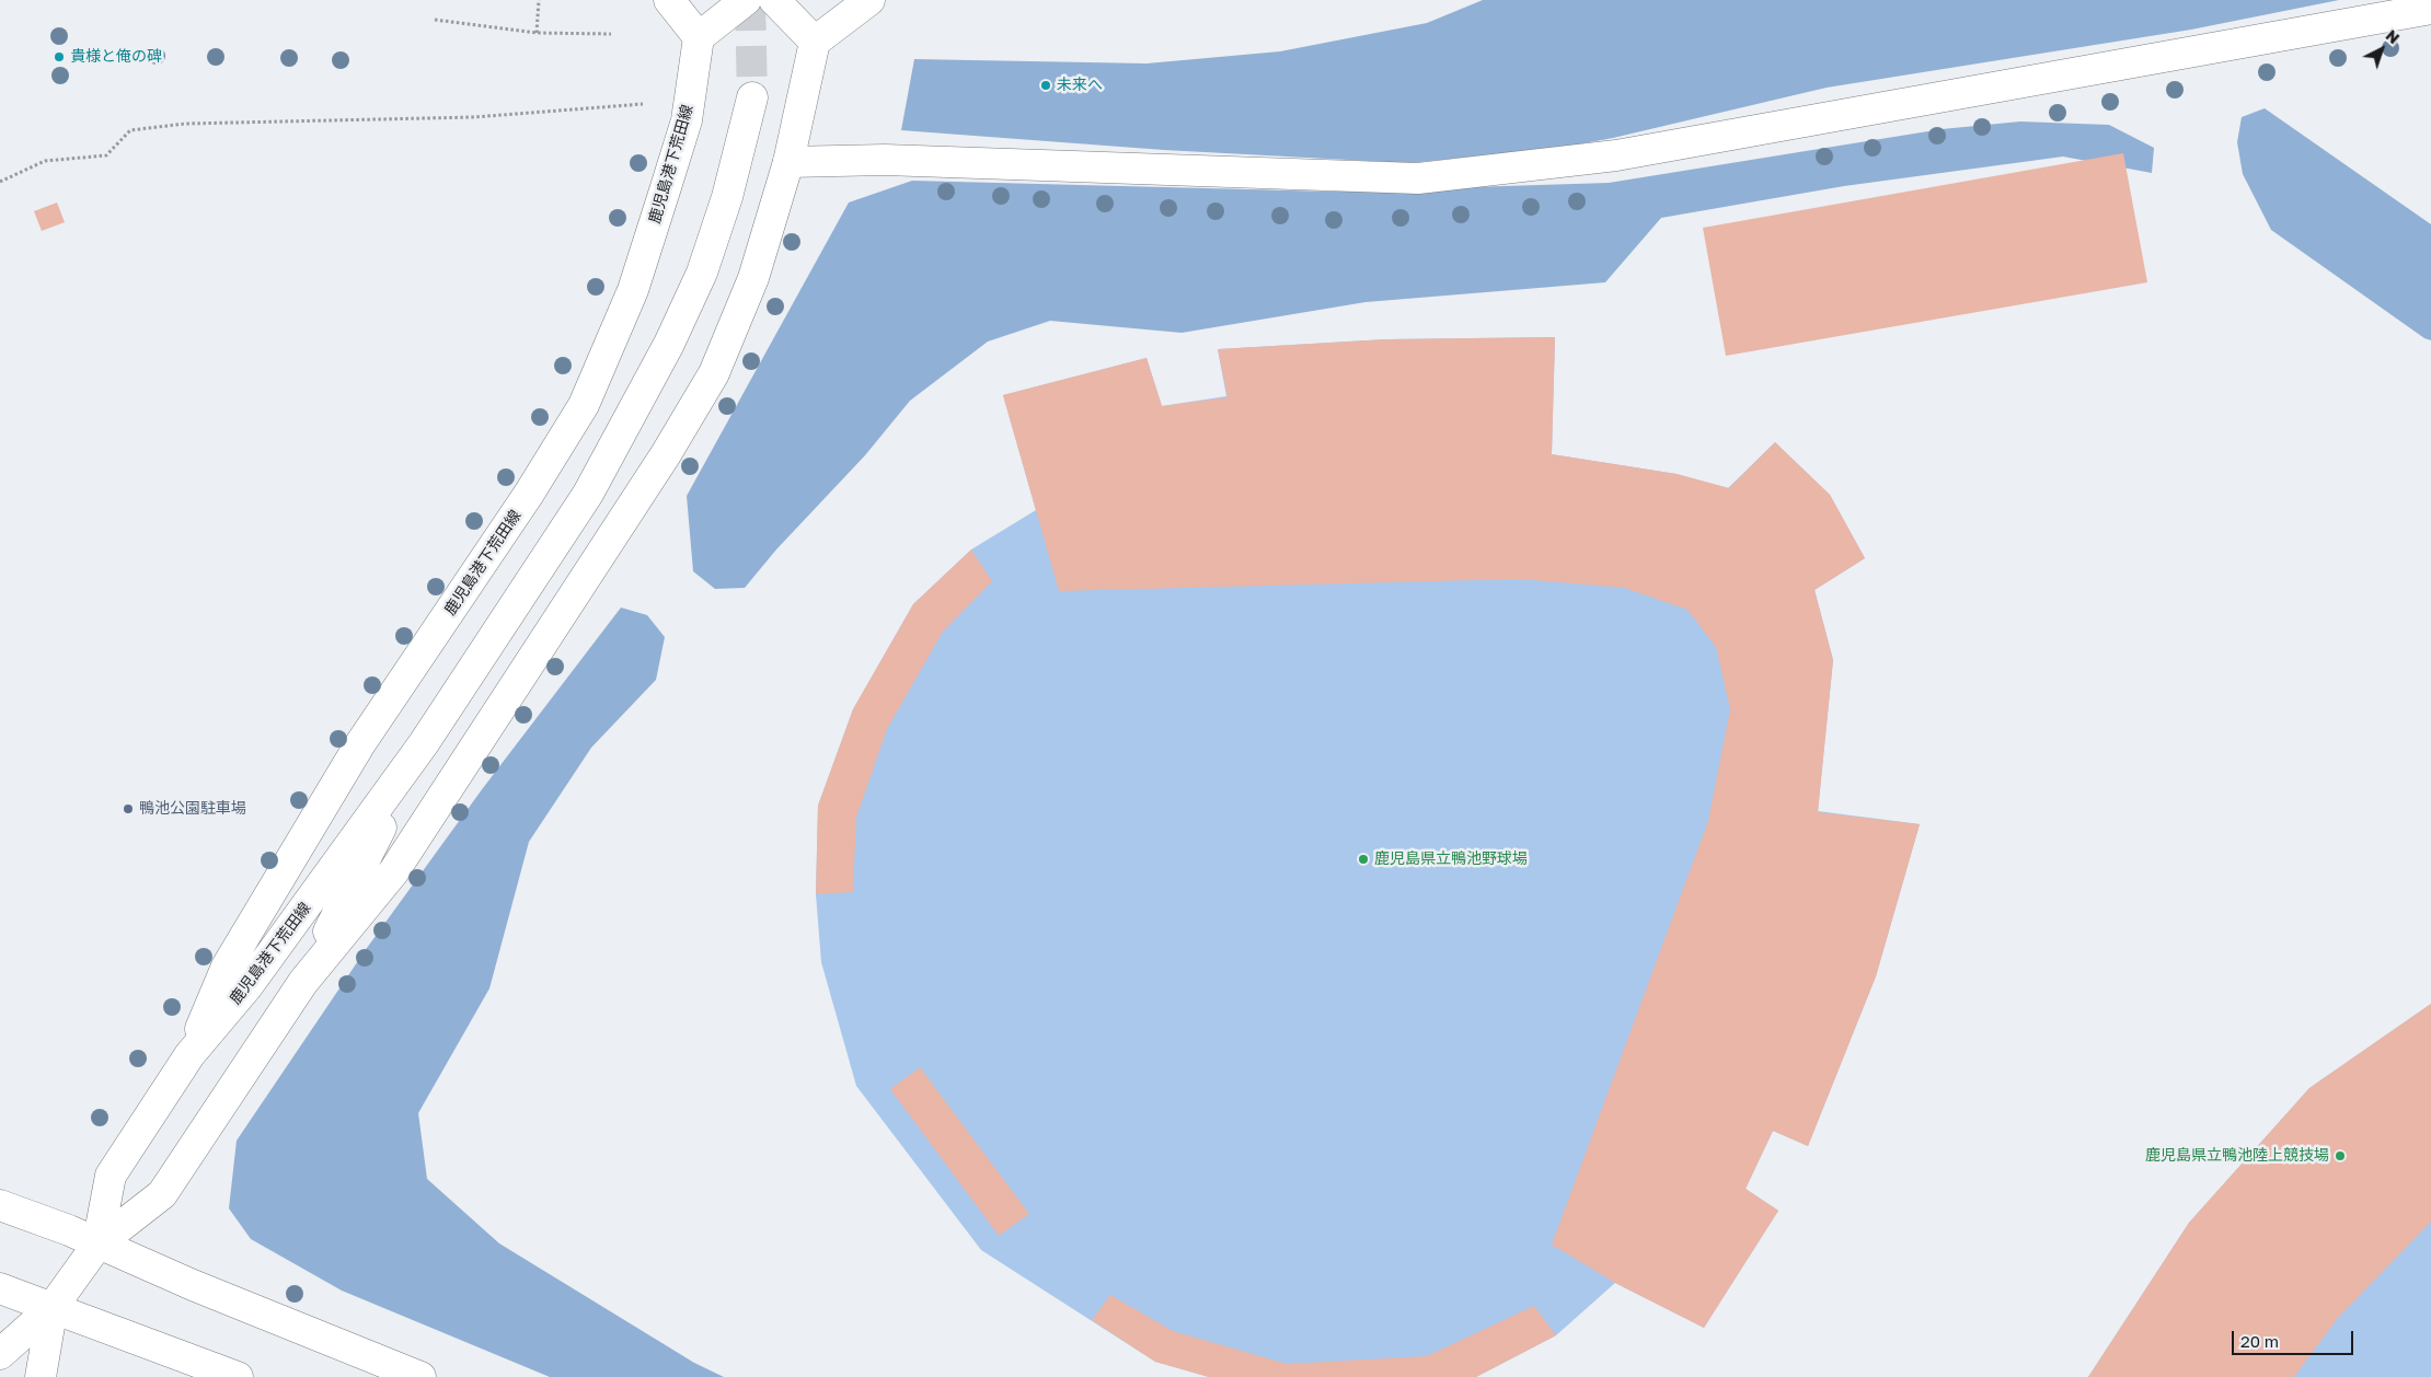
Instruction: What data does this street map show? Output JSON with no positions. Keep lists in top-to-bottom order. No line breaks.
{"streets":{"main road":["鹿児島港下荒田線"]},"places":["貴様と俺の碑","未来へ","鴨池公園駐車場","鹿児島県立鴨池野球場","鹿児島県立鴨池陸上競技場"],"scale_bar":"20 m","north":"top right"}
